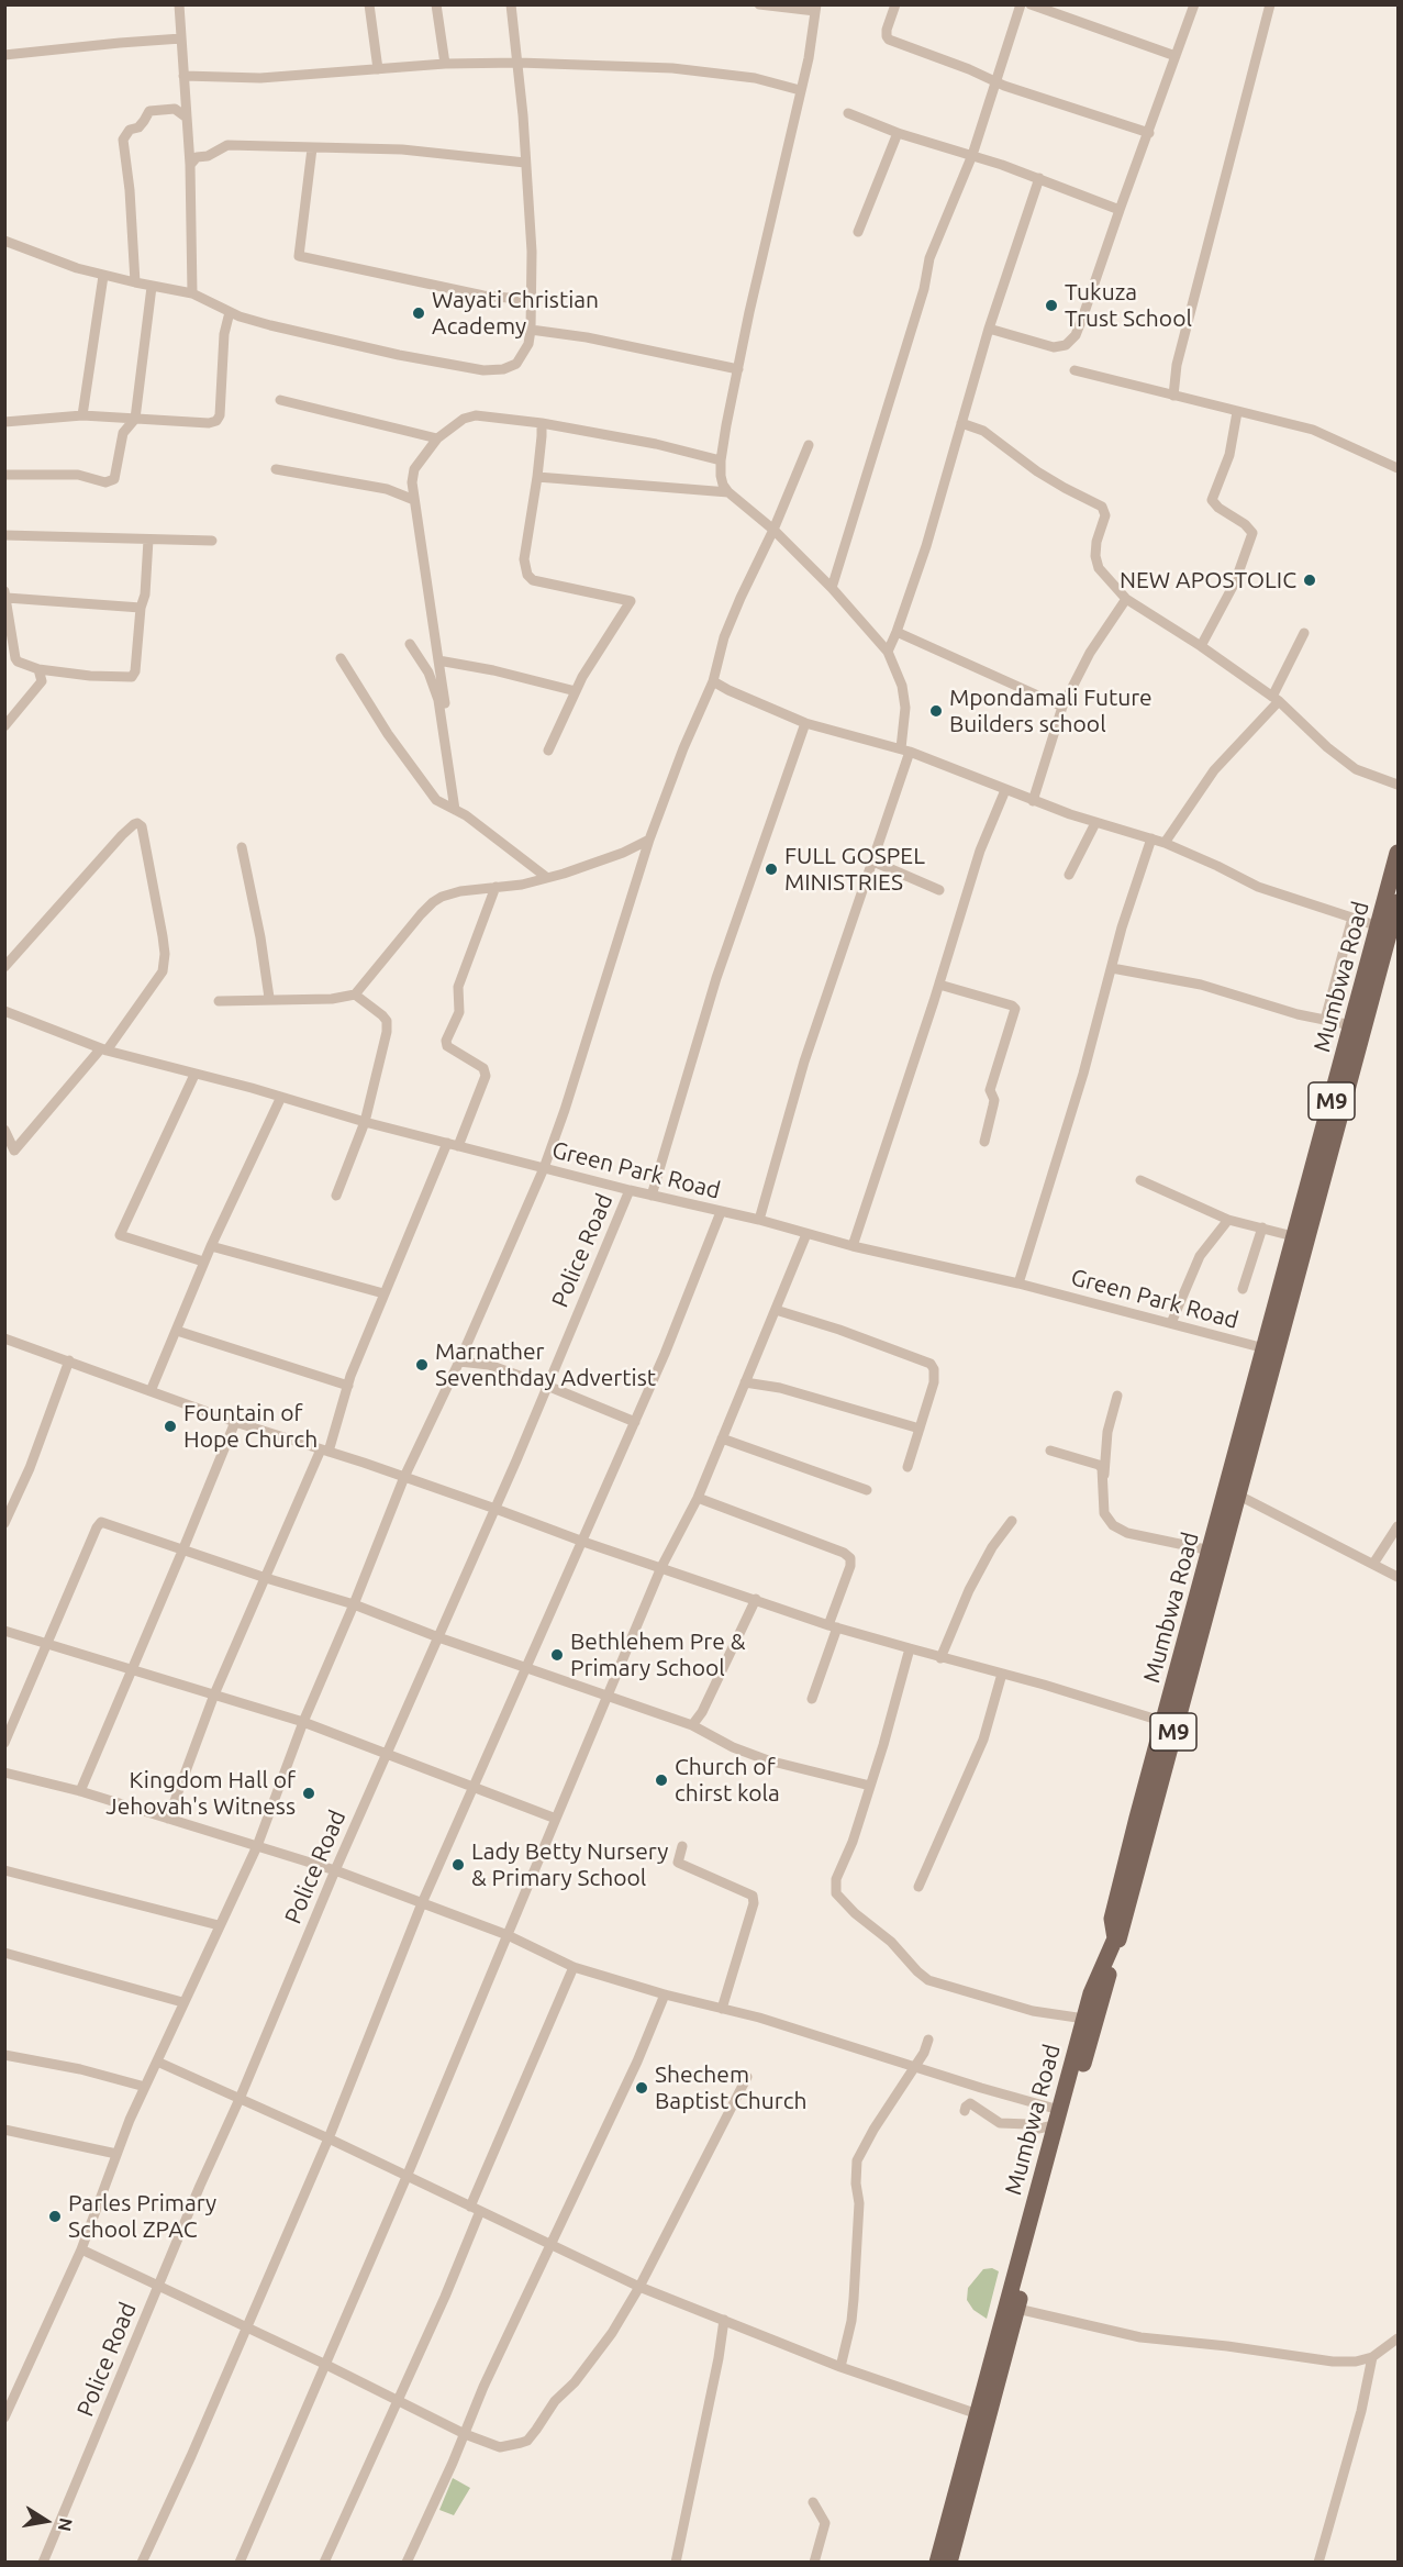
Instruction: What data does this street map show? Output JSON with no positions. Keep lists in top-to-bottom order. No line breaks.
{"streets":{"main road":["Mumbwa Road","M9"],"street":["Green Park Road","Police Road"]},"crossings":[["Mumbwa Road","Green Park Road"],["Green Park Road","Police Road"]],"places":["Tukuza Trust School","Wayati Christian Academy","NEW APOSTOLIC","Mpondamali Future Builders school","FULL GOSPEL MINISTRIES","Marnather Seventhday Advertist","Fountain of Hope Church","Bethlehem Pre & Primary School","Church of chirst kola","Kingdom Hall of Jehovah's Witness","Lady Betty Nursery & Primary School","Shechem Baptist Church","Parles Primary School ZPAC"],"north":"right"}
